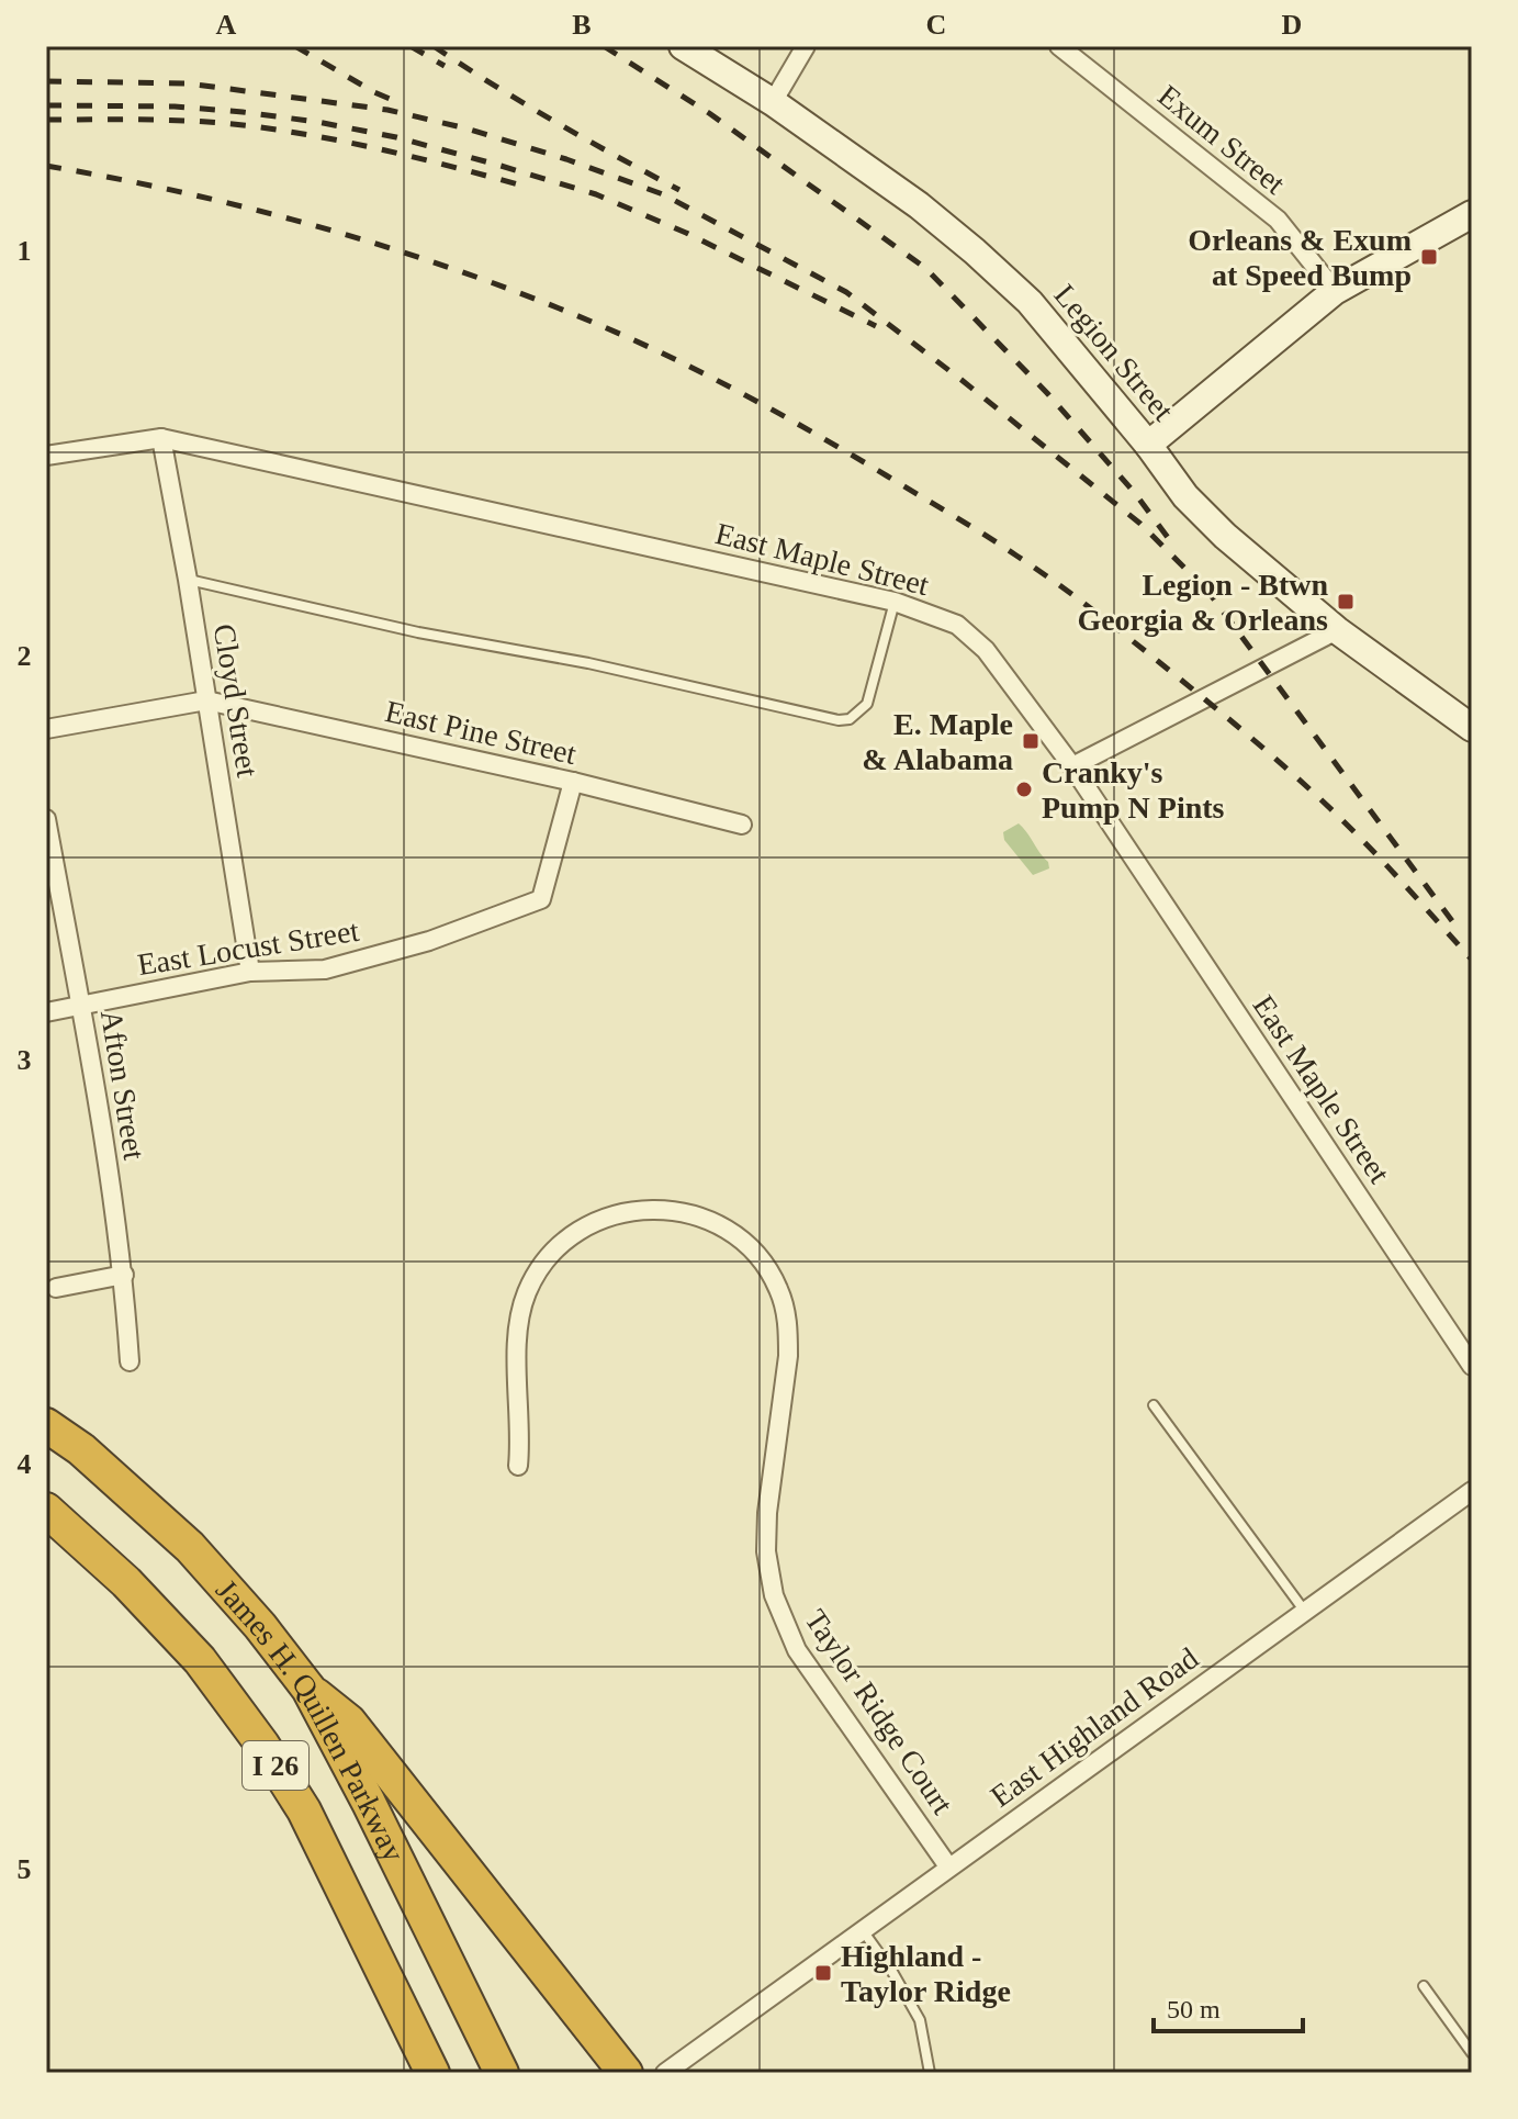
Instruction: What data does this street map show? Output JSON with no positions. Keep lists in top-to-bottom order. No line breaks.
{"streets":{"highway":["James H. Quillen Parkway","I 26"],"main road":["Legion Street"],"street":["Exum Street","East Maple Street","Cloyd Street","East Pine Street","East Locust Street","Afton Street","Taylor Ridge Court","East Highland Road"]},"crossings":[["East Maple Street","Cloyd Street"],["Cloyd Street","East Pine Street"],["Cloyd Street","East Locust Street"],["East Pine Street","East Locust Street"],["East Locust Street","Afton Street"],["Taylor Ridge Court","East Highland Road"]],"places":{"transit":["Orleans & Exum at Speed Bump","Legion - Btwn Georgia & Orleans","E. Maple & Alabama","Highland - Taylor Ridge"],"other":["Cranky's Pump N Pints"]},"scale_bar":"50 m","grid":{"columns":["A","B","C","D"],"rows":["1","2","3","4","5"]}}
